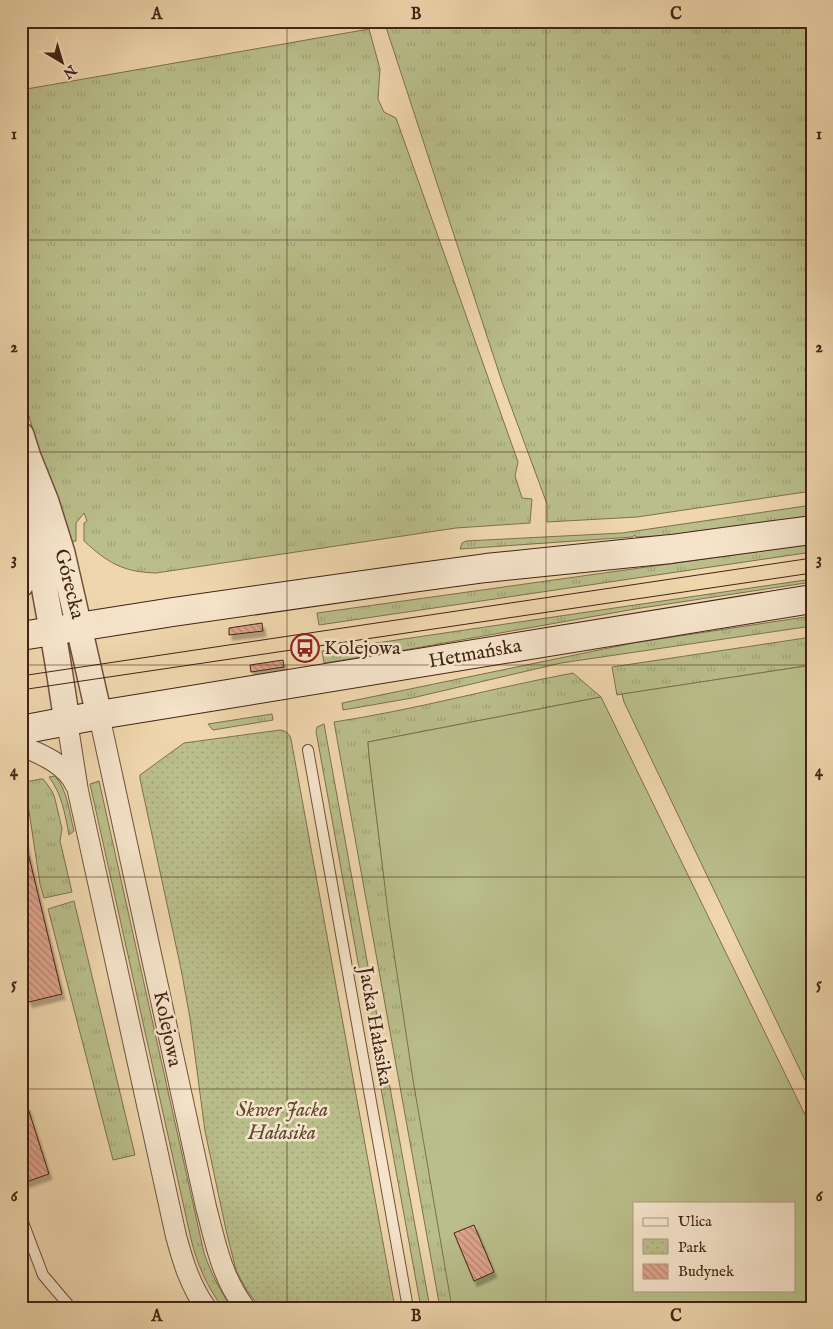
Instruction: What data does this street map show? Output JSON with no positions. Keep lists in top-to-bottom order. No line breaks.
{"streets":{"main road":["Hetmańska"],"street":["Górecka","Kolejowa"],"lane":["Jacka Hałasika"]},"crossings":[["Górecka","Hetmańska"],["Górecka","Kolejowa"],["Hetmańska","Kolejowa"]],"parks":["Skwer Jacka Hałasika"],"places":{"bus stop":["Kolejowa"]},"legend":["Ulica","Park","Budynek"],"north":"bottom right","grid":{"columns":["A","B","C"],"rows":["1","2","3","4","5","6"]}}
